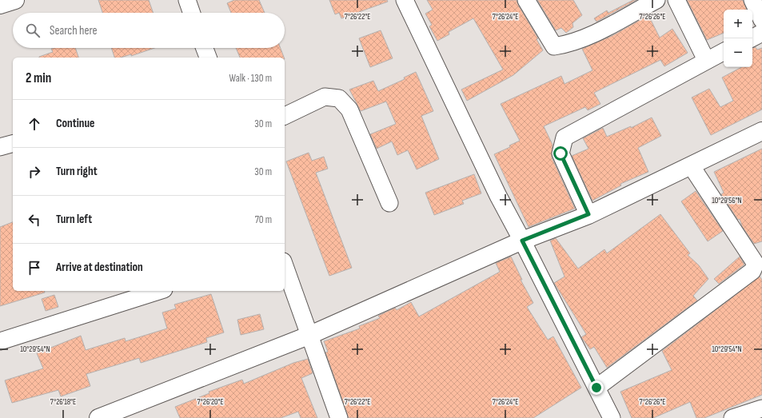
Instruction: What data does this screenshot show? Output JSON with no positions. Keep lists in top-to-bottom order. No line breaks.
{"page":{"map_buttons":["+","−"],"search":"Search here","heading":["2 min","Walk · 130 m"],"list":[["Continue","30 m"],["Turn right","30 m"],["Turn left","70 m"],"Arrive at destination"]},"coordinates":["7°26'22\"E","7°26'24\"E","7°26'26\"E","10°29'56\"N","10°29'54\"N","7°26'18\"E","7°26'20\"E"]}
